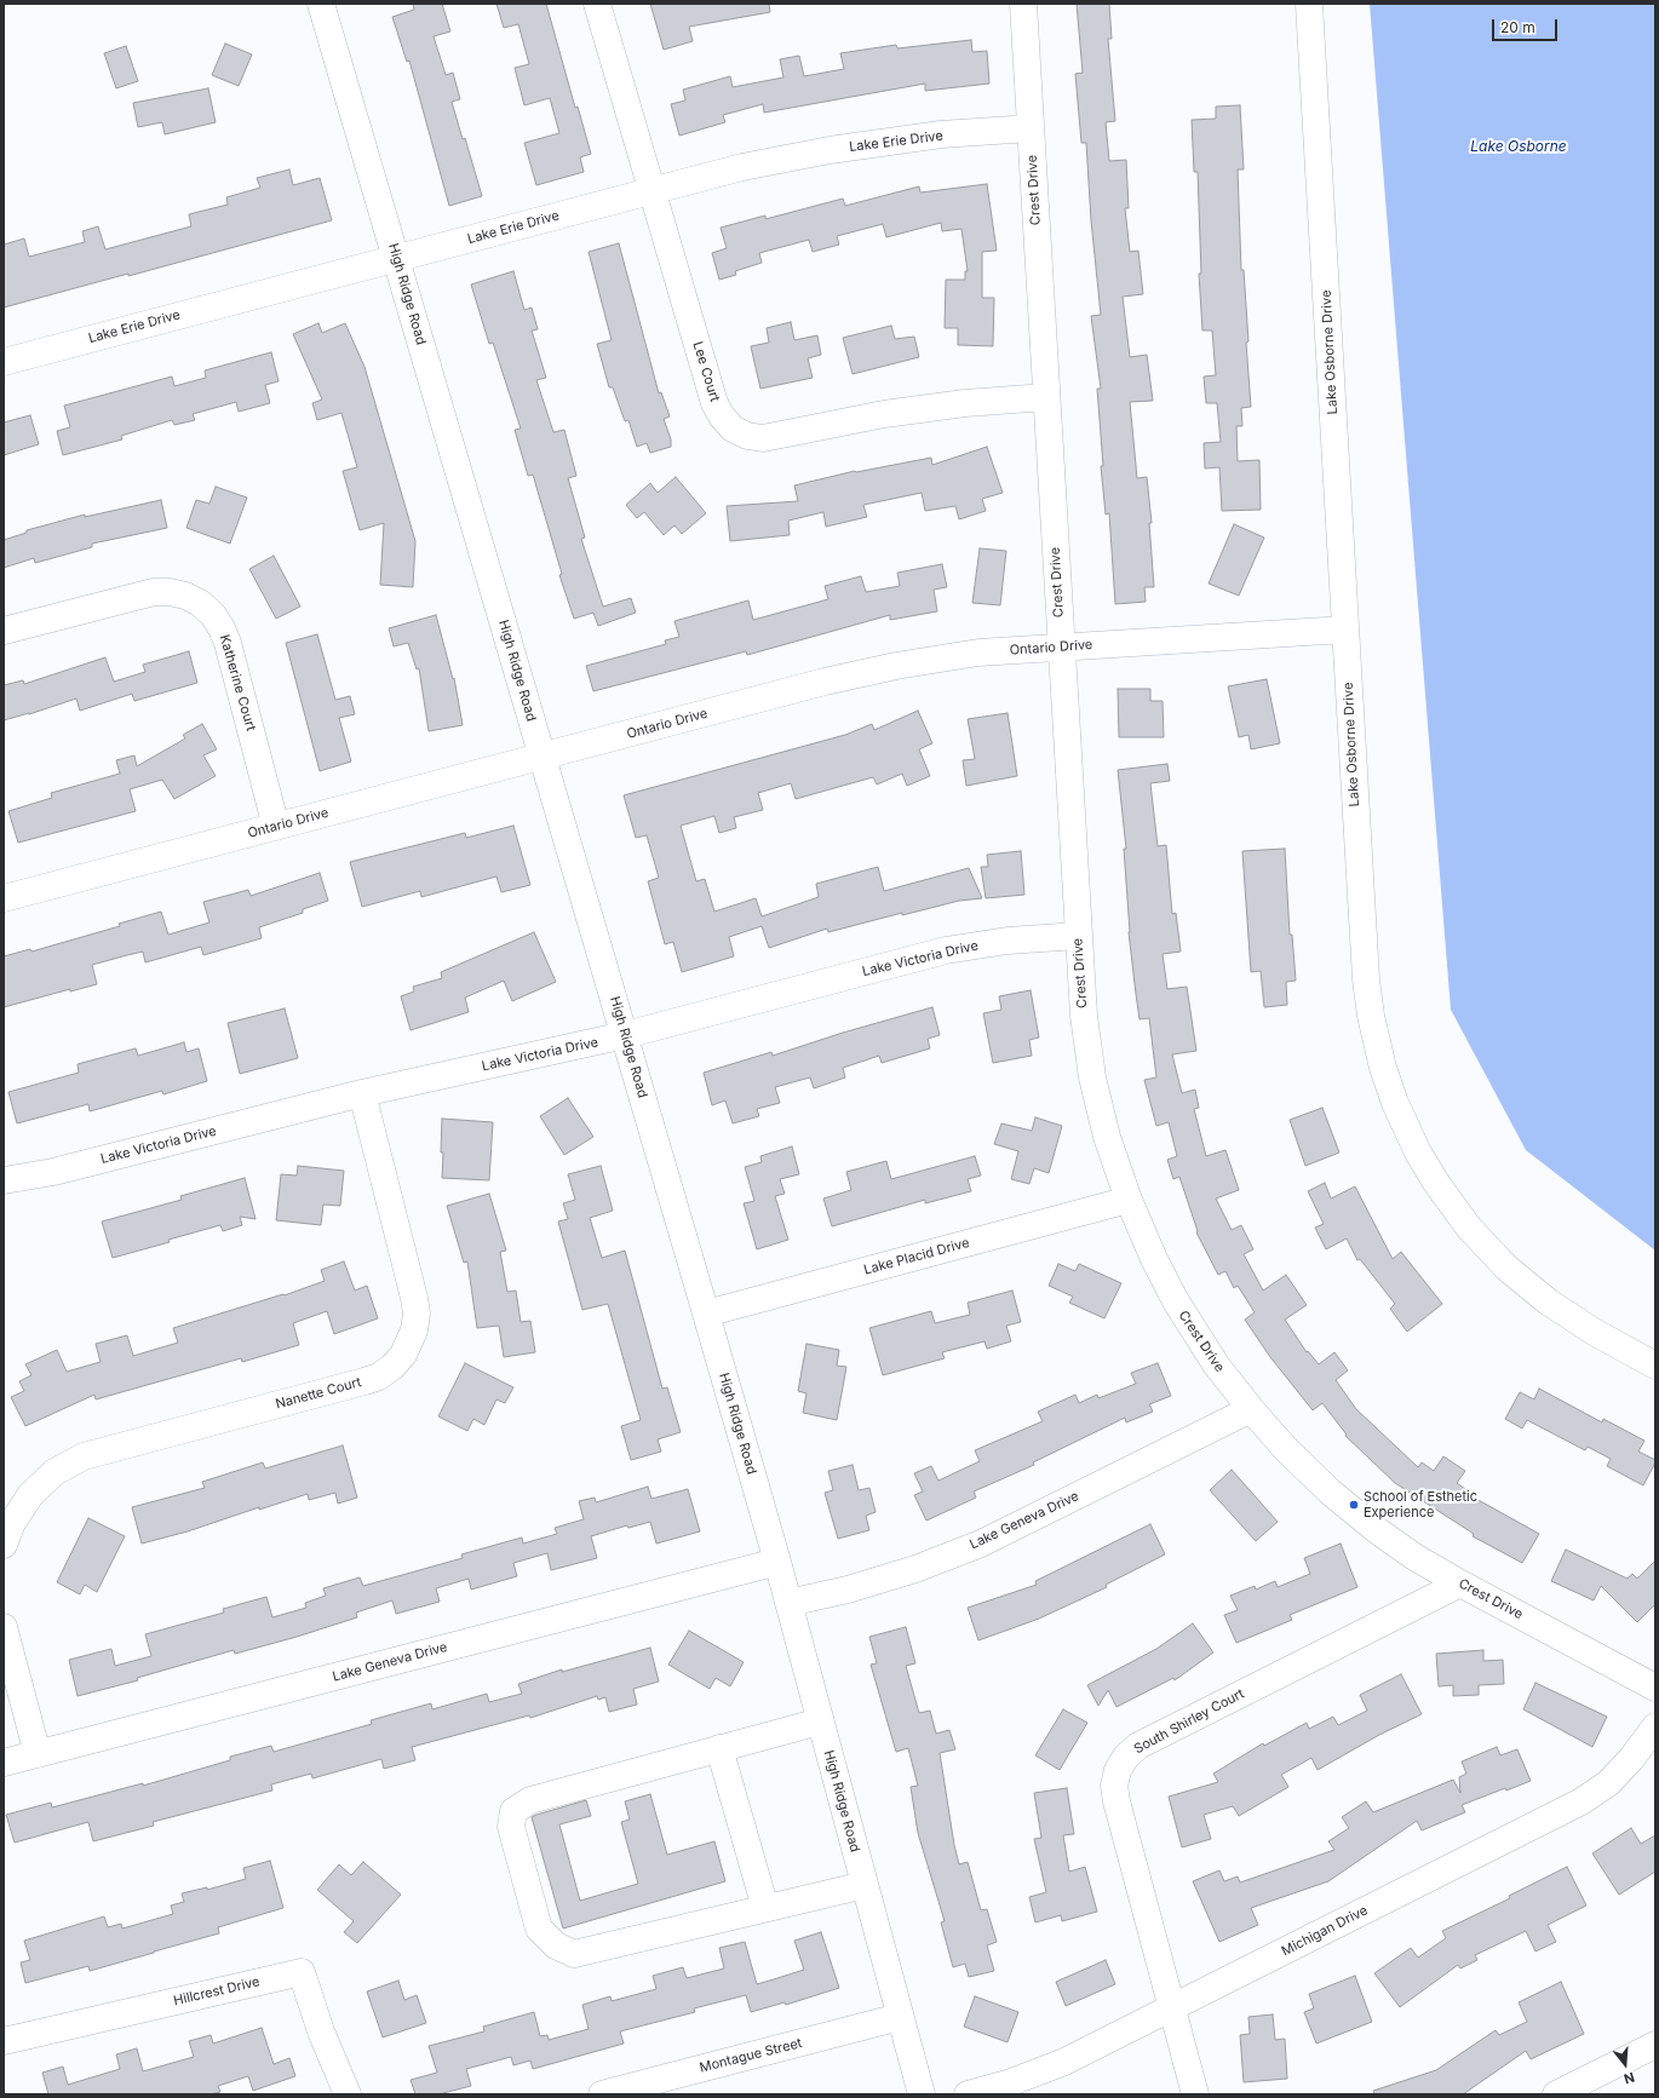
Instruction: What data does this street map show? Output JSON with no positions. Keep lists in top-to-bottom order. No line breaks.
{"streets":{"street":["Lake Erie Drive","Crest Drive","High Ridge Road","Lake Osborne Drive","Lee Court","Ontario Drive","Katherine Court","Lake Victoria Drive","Lake Placid Drive","Nanette Court","Lake Geneva Drive","South Shirley Court","Michigan Drive","Hillcrest Drive","Montague Street"]},"crossings":[["Lake Erie Drive","Crest Drive"],["Lake Erie Drive","High Ridge Road"],["Lake Erie Drive","Lee Court"],["Crest Drive","Lee Court"],["Crest Drive","Ontario Drive"],["Crest Drive","Lake Victoria Drive"],["Crest Drive","Lake Placid Drive"],["Crest Drive","Lake Geneva Drive"],["Crest Drive","South Shirley Court"],["High Ridge Road","Ontario Drive"],["High Ridge Road","Lake Victoria Drive"],["High Ridge Road","Lake Placid Drive"],["High Ridge Road","Lake Geneva Drive"],["High Ridge Road","Montague Street"],["Lake Osborne Drive","Ontario Drive"],["Ontario Drive","Katherine Court"],["Lake Victoria Drive","Nanette Court"],["South Shirley Court","Michigan Drive"]],"water":["Lake Osborne"],"places":["School of Esthetic Experience"],"scale_bar":"20 m","north":"bottom"}
